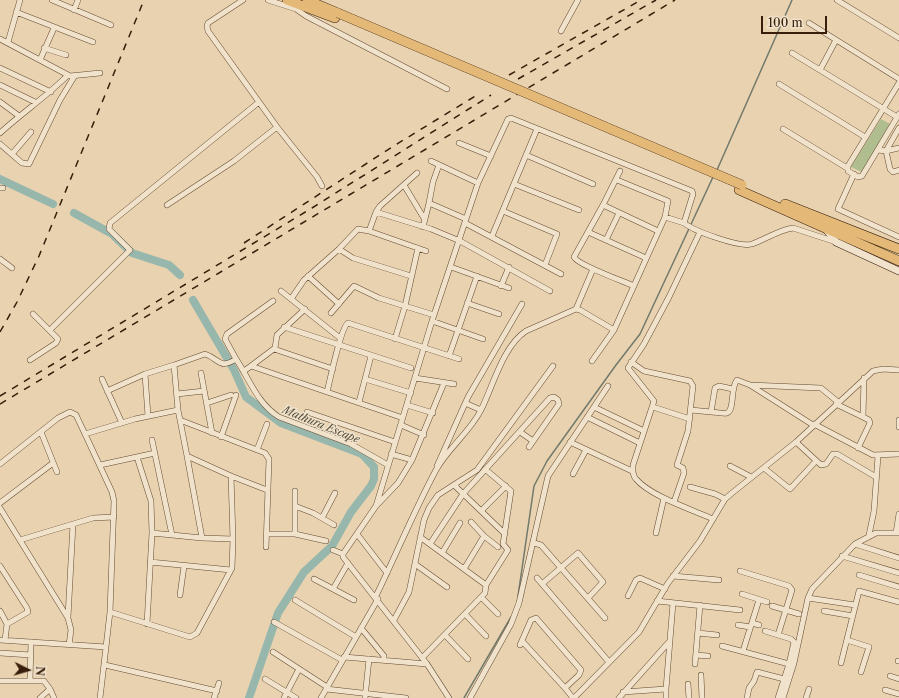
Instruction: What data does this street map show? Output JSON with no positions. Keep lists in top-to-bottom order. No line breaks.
{"water":["Mathura Escape"],"scale_bar":"100 m","north":"right"}
